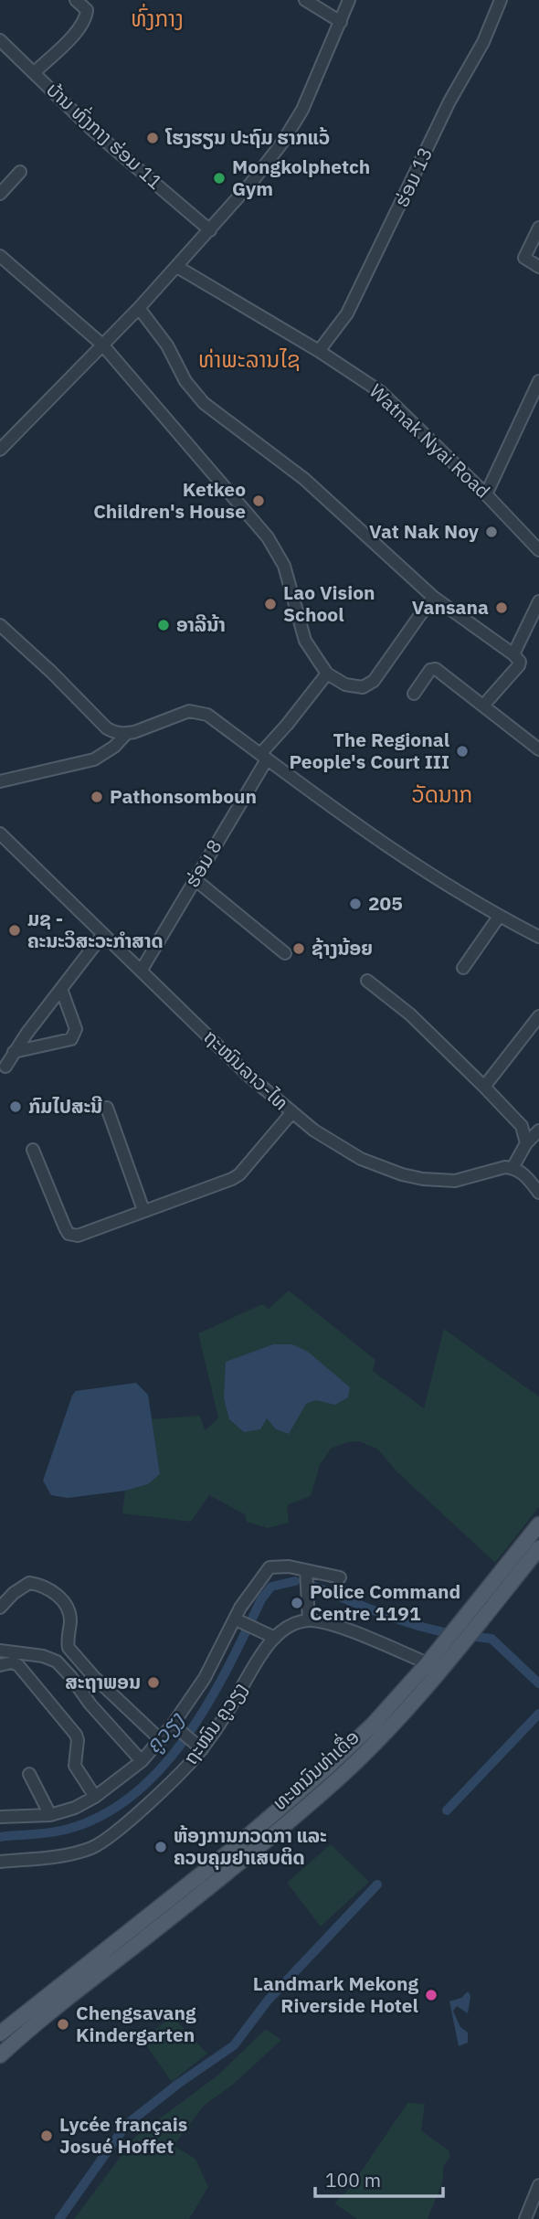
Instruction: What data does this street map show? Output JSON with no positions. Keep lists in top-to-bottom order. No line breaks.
{"streets":{"main road":["ທະຫນົນທ່າເດື່ອ"],"street":["ບ້ານ ທົ່ງກາງ ຮ່ອມ 11","ຮ່ອມ 13","Watnak Nyai Road","ຮ່ອມ 8","ຖະໜົນລາວ-ໄທ","ຖະໜົນ ຄູວຽງ"]},"crossings":[["ຮ່ອມ 13","Watnak Nyai Road"],["ຮ່ອມ 8","ຖະໜົນລາວ-ໄທ"]],"districts":["ທົ່ງກາງ","ທ່າພະລານໄຊ","ວັດນາກ"],"water":["ຄູວຽງ"],"places":["ໂຮງຮຽນ ປະຖົມ ຮາກແ້ວ","Mongkolphetch Gym","Ketkeo Children's House","Vat Nak Noy","Lao Vision School","Vansana","ອາລີນ້າ","The Regional People's Court III","Pathonsomboun","205","ມຊ - ຄະນະວິສະວະກຳສາດ","ຊ້າງນ້ອຍ","ກົມໄປສະນີ","Police Command Centre 1191","ສະຖາພອນ","ຫ້ອງການກວດກາ ແລະ ຄວບຄຸມຢາເສບຕິດ","Landmark Mekong Riverside Hotel","Chengsavang Kindergarten","Lycée français Josué Hoffet"],"scale_bar":"100 m"}
